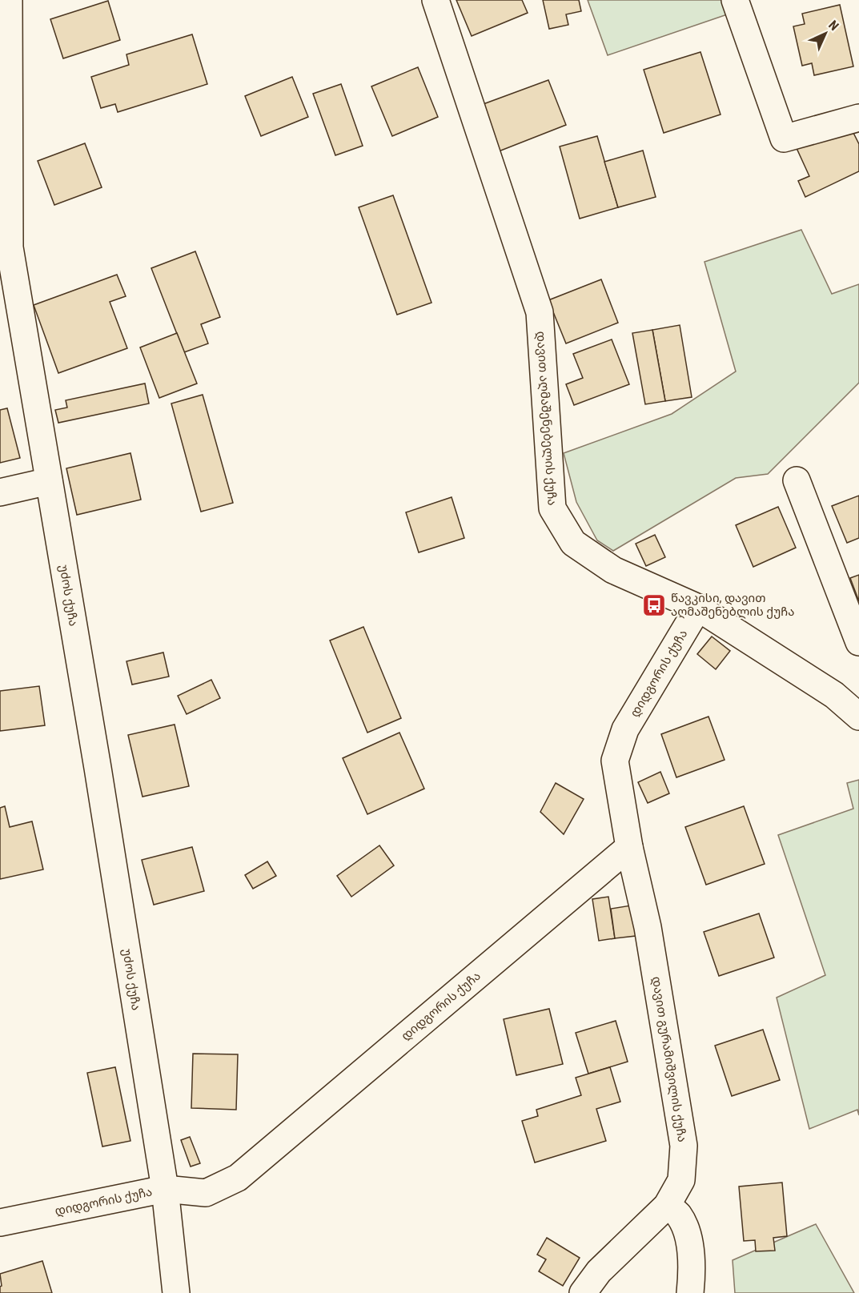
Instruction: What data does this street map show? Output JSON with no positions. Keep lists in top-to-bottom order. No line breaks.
{"streets":{"street":["დავით აღმაშენებელის ქუჩა","უძოს ქუჩა","დიდგორის ქუჩა","დავით გურამიშვილის ქუჩა"]},"crossings":[["დავით აღმაშენებელის ქუჩა","დიდგორის ქუჩა"],["უძოს ქუჩა","დიდგორის ქუჩა"],["დიდგორის ქუჩა","დავით გურამიშვილის ქუჩა"]],"places":{"bus stop":["წავკისი, დავით აღმაშენებლის ქუჩა"]},"north":"top right"}
